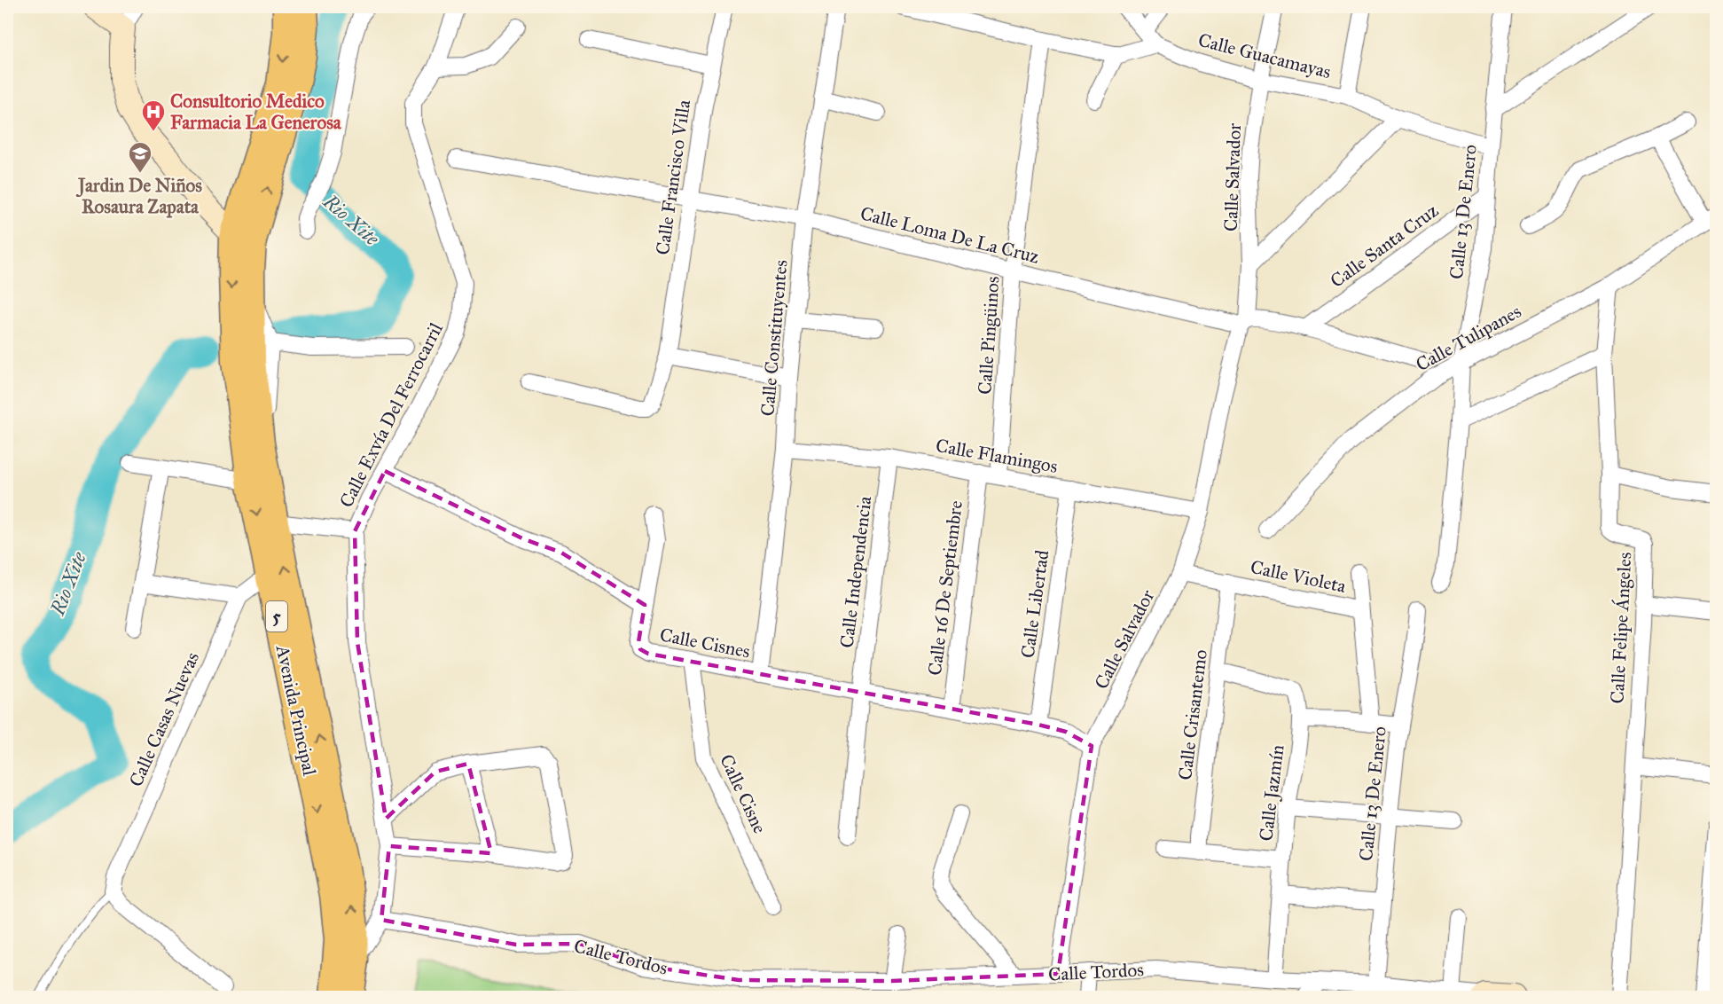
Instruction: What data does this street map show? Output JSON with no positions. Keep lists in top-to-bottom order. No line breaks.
{"streets":{"main road":["5","Avenida Principal"],"street":["Calle Guacamayas","Calle Francisco Villa","Calle Salvador","Calle 13 De Enero","Calle Loma De La Cruz","Calle Santa Cruz","Calle Pingüinos","Calle Constituyentes","Calle Tulipanes","Calle Exvía Del Ferrocarril","Calle Flamingos","Calle Independencia","Calle Violeta","Calle 16 De Septiembre","Calle Libertad","Calle Felipe Ángeles","Calle Cisnes","Calle Crisantemo","Calle Casas Nuevas","Calle Jazmín","Calle Cisne","Calle Tordos"]},"crossings":[["Calle Guacamayas","Calle Salvador"],["Calle Guacamayas","Calle 13 De Enero"],["Calle Francisco Villa","Calle Loma De La Cruz"],["Calle Salvador","Calle Loma De La Cruz"],["Calle Salvador","Calle Flamingos"],["Calle Salvador","Calle Violeta"],["Calle Salvador","Calle Cisnes"],["Calle Salvador","Calle Tordos"],["Calle 13 De Enero","Calle Santa Cruz"],["Calle 13 De Enero","Calle Tulipanes"],["Calle 13 De Enero","Calle Tordos"],["Calle Loma De La Cruz","Calle Santa Cruz"],["Calle Loma De La Cruz","Calle Pingüinos"],["Calle Loma De La Cruz","Calle Constituyentes"],["Calle Pingüinos","Calle Flamingos"],["Calle Constituyentes","Calle Flamingos"],["Calle Constituyentes","Calle Cisnes"],["Calle Tulipanes","Calle Felipe Ángeles"],["Calle Exvía Del Ferrocarril","Calle Cisnes"],["Calle Exvía Del Ferrocarril","Calle Tordos"],["Calle Flamingos","Calle Independencia"],["Calle Flamingos","Calle 16 De Septiembre"],["Calle Flamingos","Calle Libertad"],["Calle Independencia","Calle Cisnes"],["Calle Violeta","Calle Crisantemo"],["Calle 16 De Septiembre","Calle Cisnes"],["Calle Libertad","Calle Cisnes"],["5","Avenida Principal"],["Calle Cisnes","Calle Cisne"],["Avenida Principal","Calle Casas Nuevas"],["Calle Crisantemo","Calle Jazmín"],["Calle Jazmín","Calle Tordos"]],"water":["Rio Xite"],"places":{"hospital":["Consultorio Medico Farmacia La Generosa"],"school or university":["Jardin De Niños Rosaura Zapata"]}}
